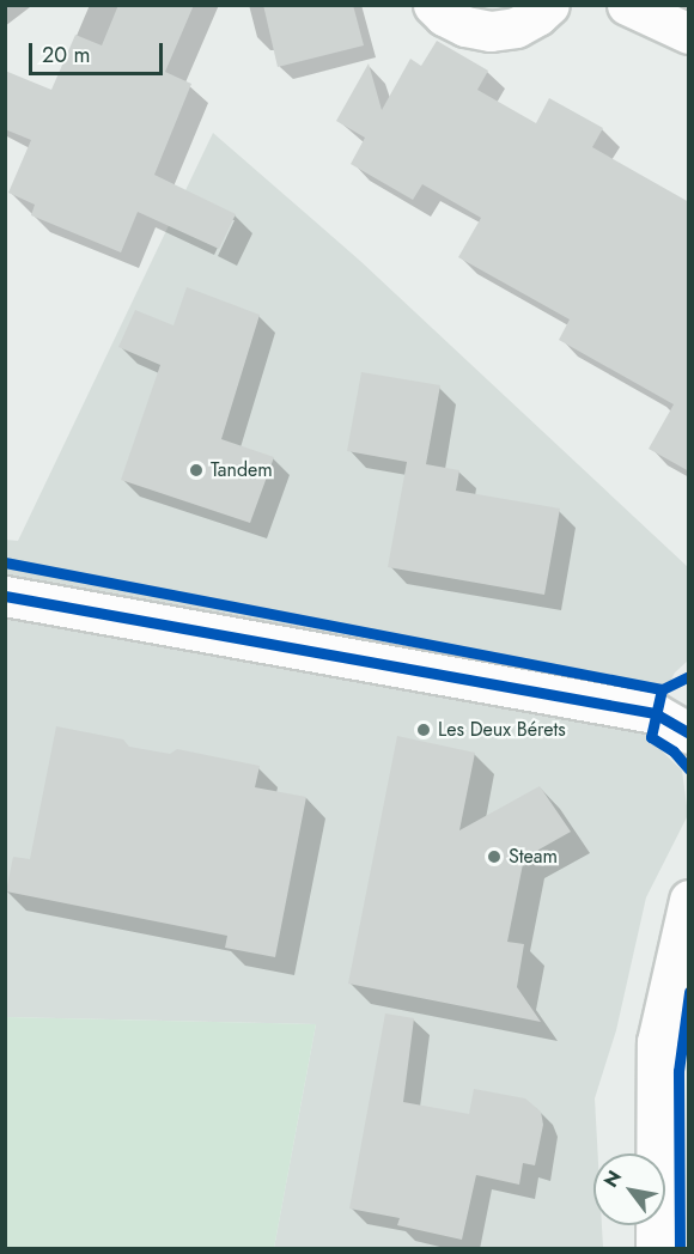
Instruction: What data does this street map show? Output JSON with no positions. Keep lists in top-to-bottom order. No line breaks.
{"places":["Tandem","Les Deux Bérets","Steam"],"scale_bar":"20 m","north":"top left"}
